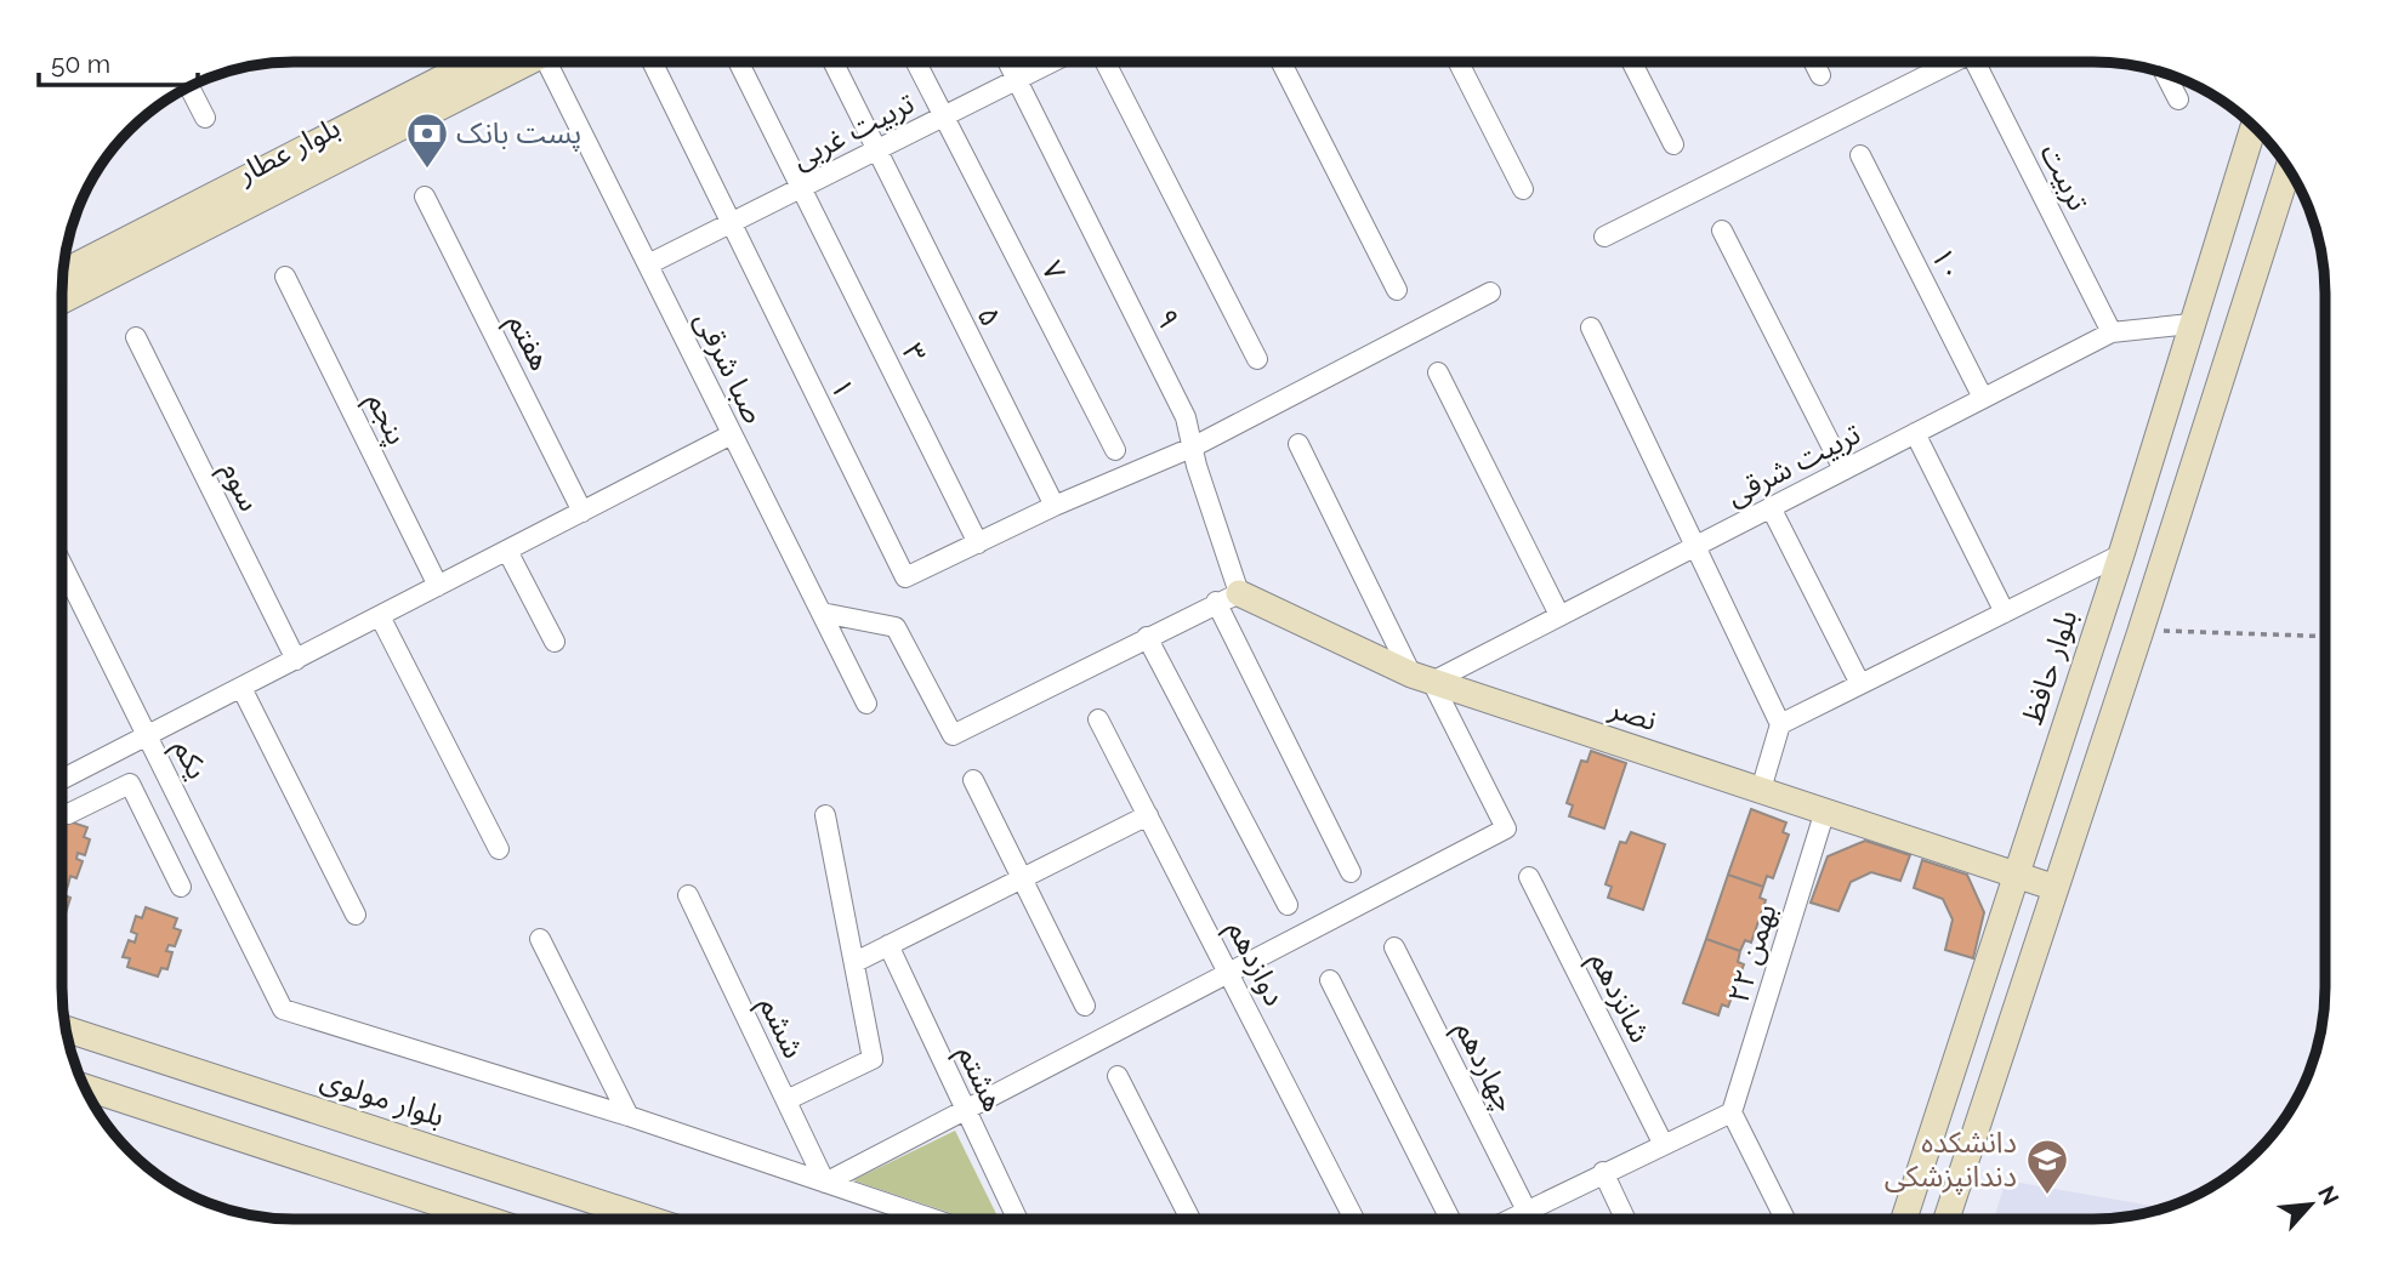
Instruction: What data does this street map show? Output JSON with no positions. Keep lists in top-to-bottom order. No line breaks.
{"streets":{"street":["تربیت غربی","بلوار عطار","تربیت","۱۰","۷","۵","۹","هفتم","۳","صبا شرقی","۱","پنجم","تربیت شرقی","سوم","بلوار حافظ","نصر","یکم","۲۲ بهمن","دوازدهم","شانزدهم","ششم","چهاردهم","هشتم","بلوار مولوی"]},"crossings":[["تربیت غربی","۷"],["تربیت غربی","۵"],["تربیت غربی","۹"],["تربیت غربی","۳"],["تربیت غربی","صبا شرقی"],["تربیت غربی","۱"],["تربیت","تربیت شرقی"],["۱۰","تربیت شرقی"],["۹","نصر"],["۳","۱"],["تربیت شرقی","بلوار حافظ"],["تربیت شرقی","نصر"],["بلوار حافظ","نصر"],["نصر","۲۲ بهمن"]],"places":{"bank":["پست بانک"],"school or university":["دانشکده دندانپزشکی"]},"scale_bar":"50 m","north":"top right"}
